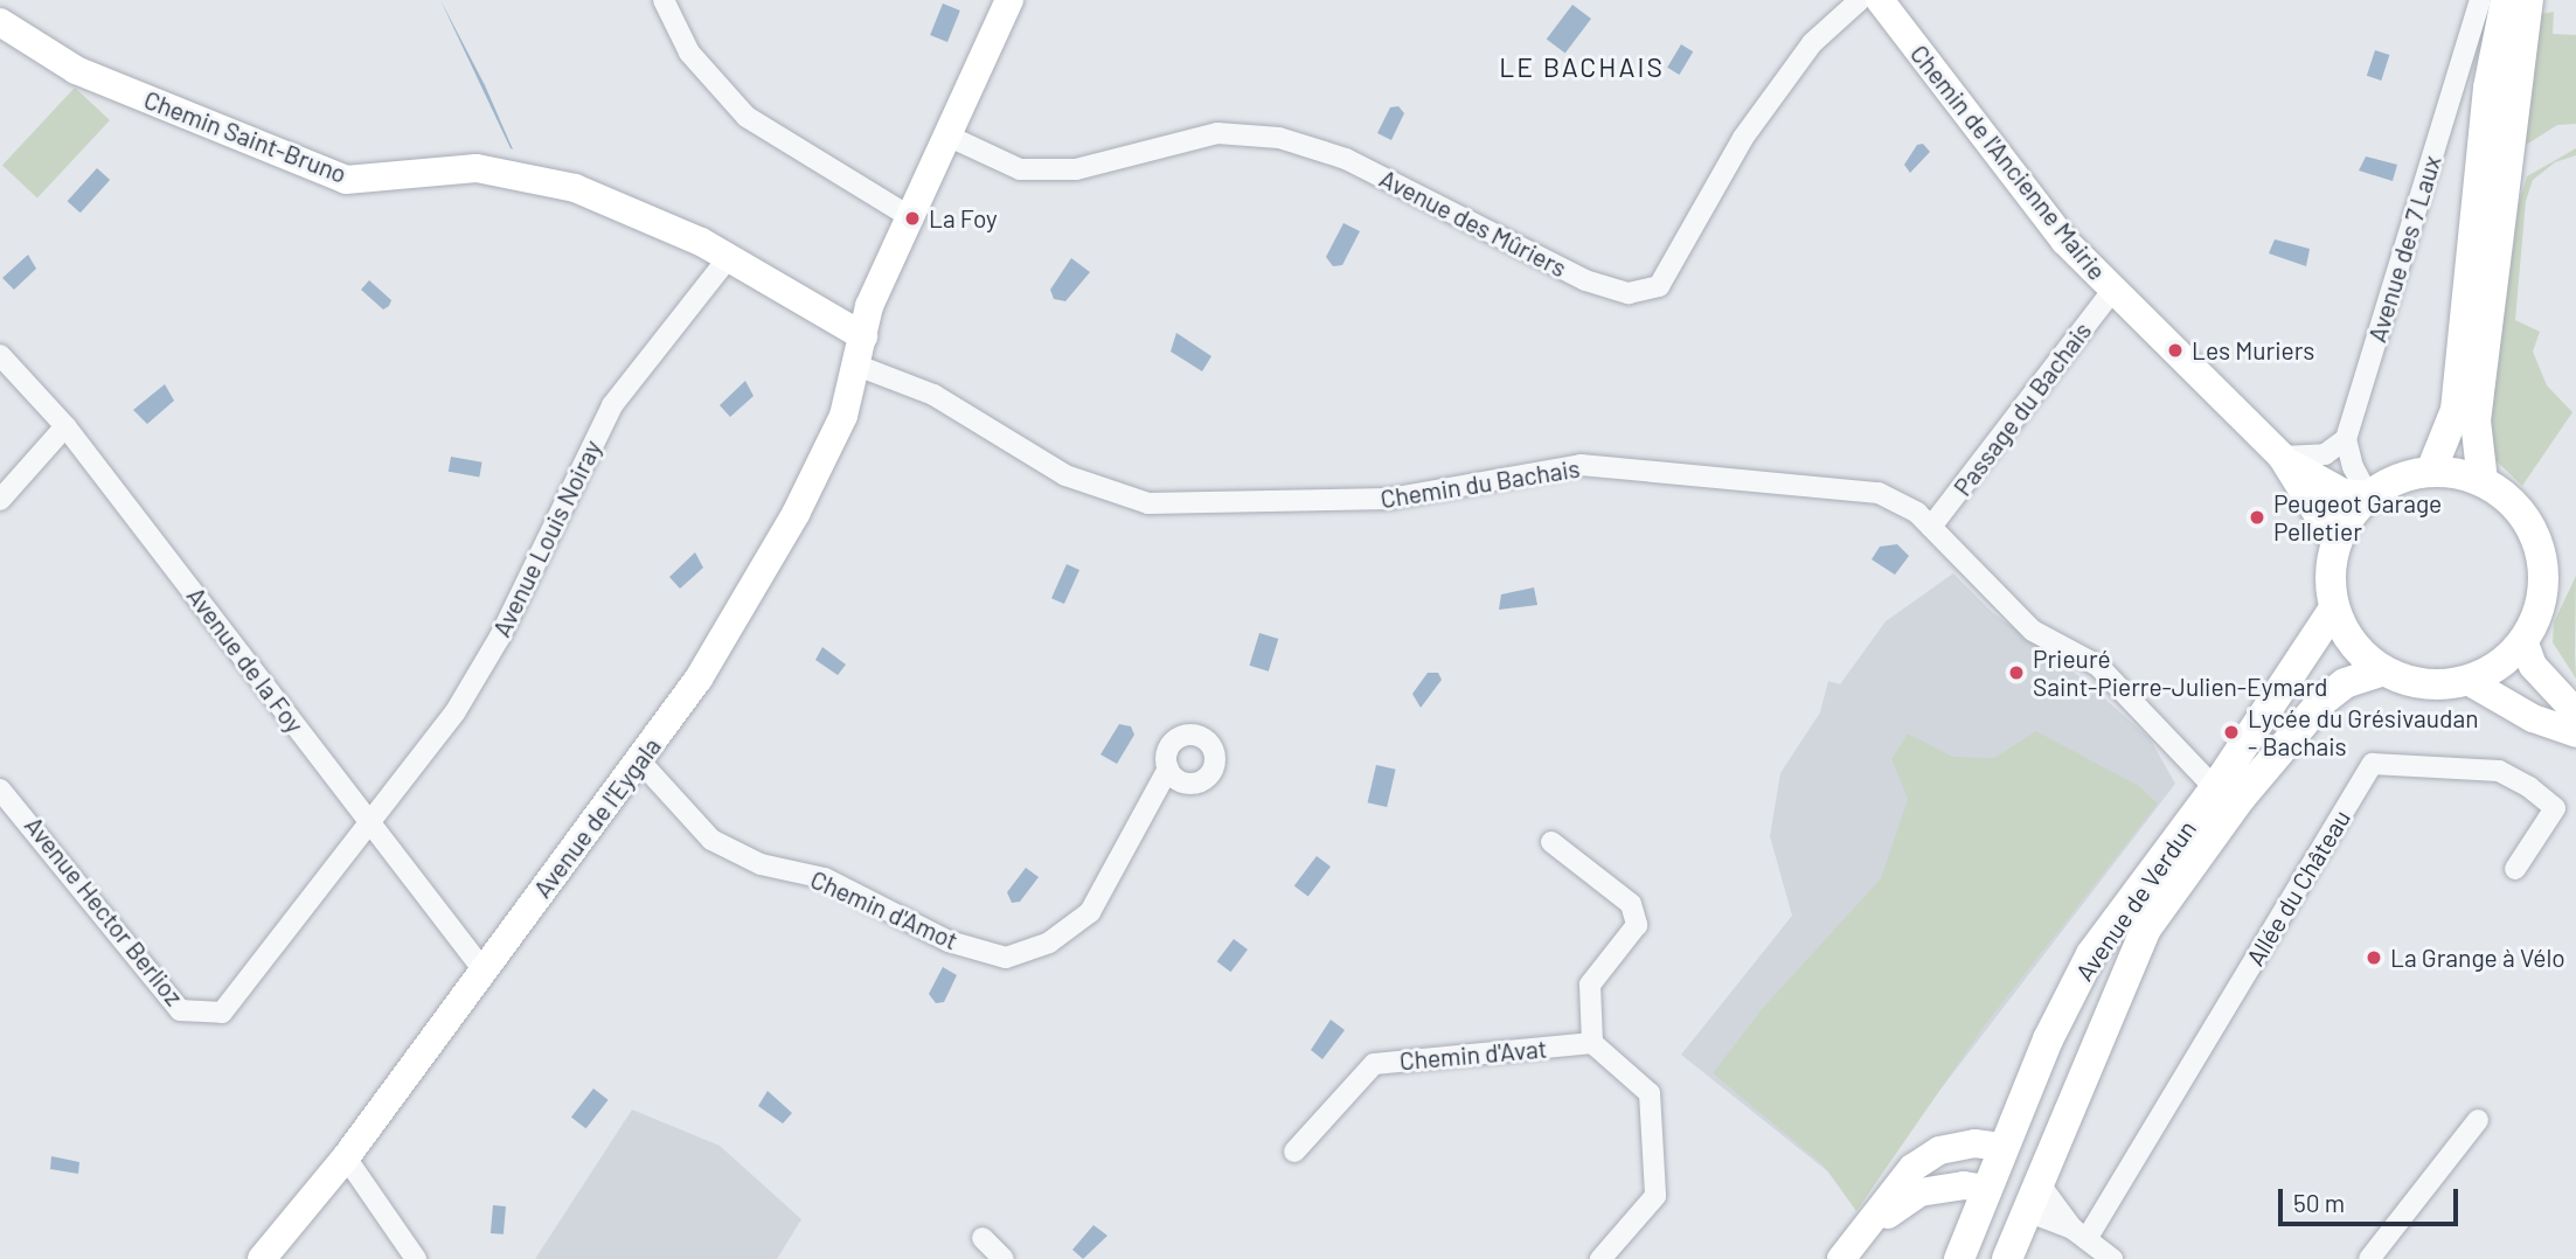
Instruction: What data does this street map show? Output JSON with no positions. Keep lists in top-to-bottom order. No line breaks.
{"streets":{"main road":["Avenue des 7 Laux","Avenue de Verdun"],"street":["Chemin Saint-Bruno","Chemin de l'Ancienne Mairie","Avenue des Mûriers","Passage du Bachais","Chemin du Bachais","Avenue Louis Noiray","Avenue de la Foy","Avenue de l'Eygala","Allée du Château","Chemin d'Amot","Avenue Hector Berlioz","Chemin d'Avat"]},"crossings":[["Chemin Saint-Bruno","Avenue Louis Noiray"],["Chemin Saint-Bruno","Avenue de l'Eygala"],["Chemin de l'Ancienne Mairie","Avenue des 7 Laux"],["Chemin de l'Ancienne Mairie","Passage du Bachais"],["Chemin de l'Ancienne Mairie","Avenue de Verdun"],["Avenue des Mûriers","Avenue de l'Eygala"],["Avenue des 7 Laux","Avenue de Verdun"],["Passage du Bachais","Chemin du Bachais"],["Chemin du Bachais","Avenue de l'Eygala"],["Chemin du Bachais","Avenue de Verdun"],["Avenue Louis Noiray","Avenue de la Foy"],["Avenue Louis Noiray","Avenue Hector Berlioz"],["Avenue de la Foy","Avenue de l'Eygala"],["Avenue de la Foy","Avenue Hector Berlioz"],["Avenue de l'Eygala","Chemin d'Amot"]],"districts":["LE BACHAIS"],"places":["La Foy","Les Muriers","Peugeot Garage Pelletier","Prieuré Saint-Pierre-Julien-Eymard","Lycée du Grésivaudan - Bachais","La Grange à Vélo"],"scale_bar":"50 m"}
